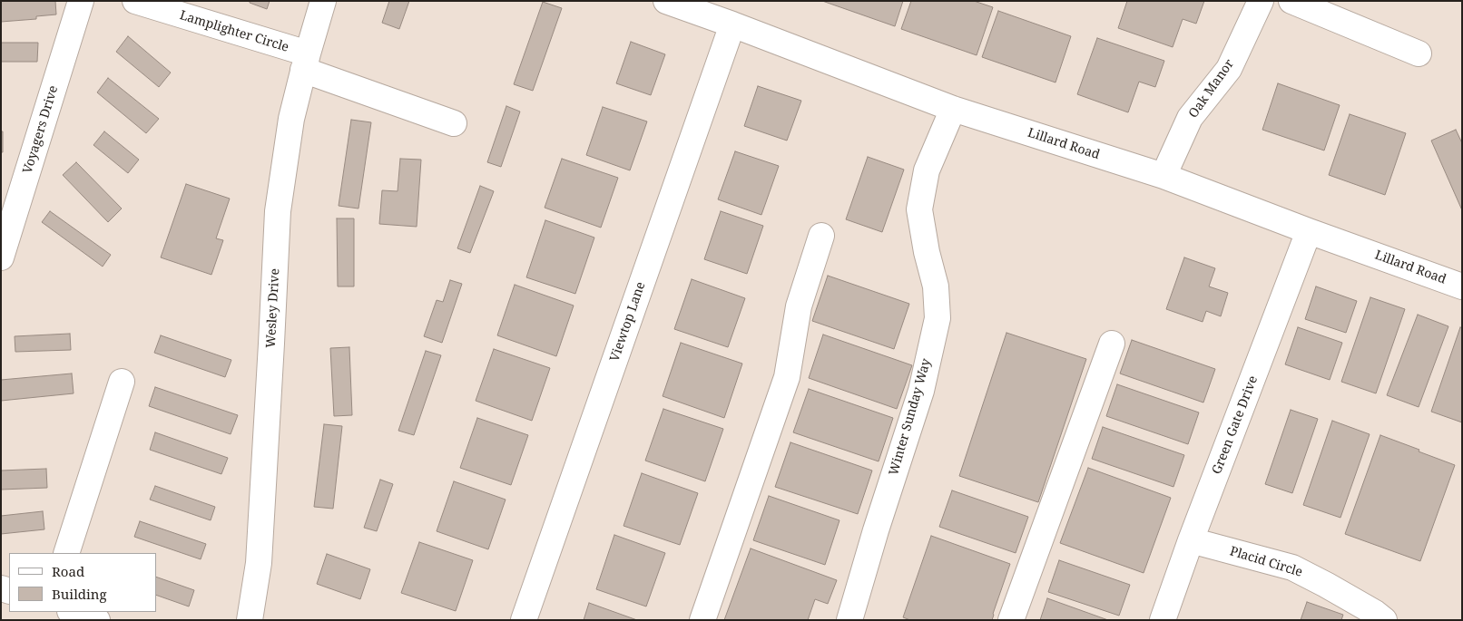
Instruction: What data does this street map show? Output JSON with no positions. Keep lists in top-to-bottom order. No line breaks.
{"streets":{"street":["Lamplighter Circle","Oak Manor","Voyagers Drive","Lillard Road","Wesley Drive","Viewtop Lane","Winter Sunday Way","Green Gate Drive","Placid Circle"]},"crossings":[["Lamplighter Circle","Wesley Drive"],["Oak Manor","Lillard Road"],["Lillard Road","Viewtop Lane"],["Lillard Road","Winter Sunday Way"],["Lillard Road","Green Gate Drive"],["Green Gate Drive","Placid Circle"]],"legend":["Road","Building"]}
